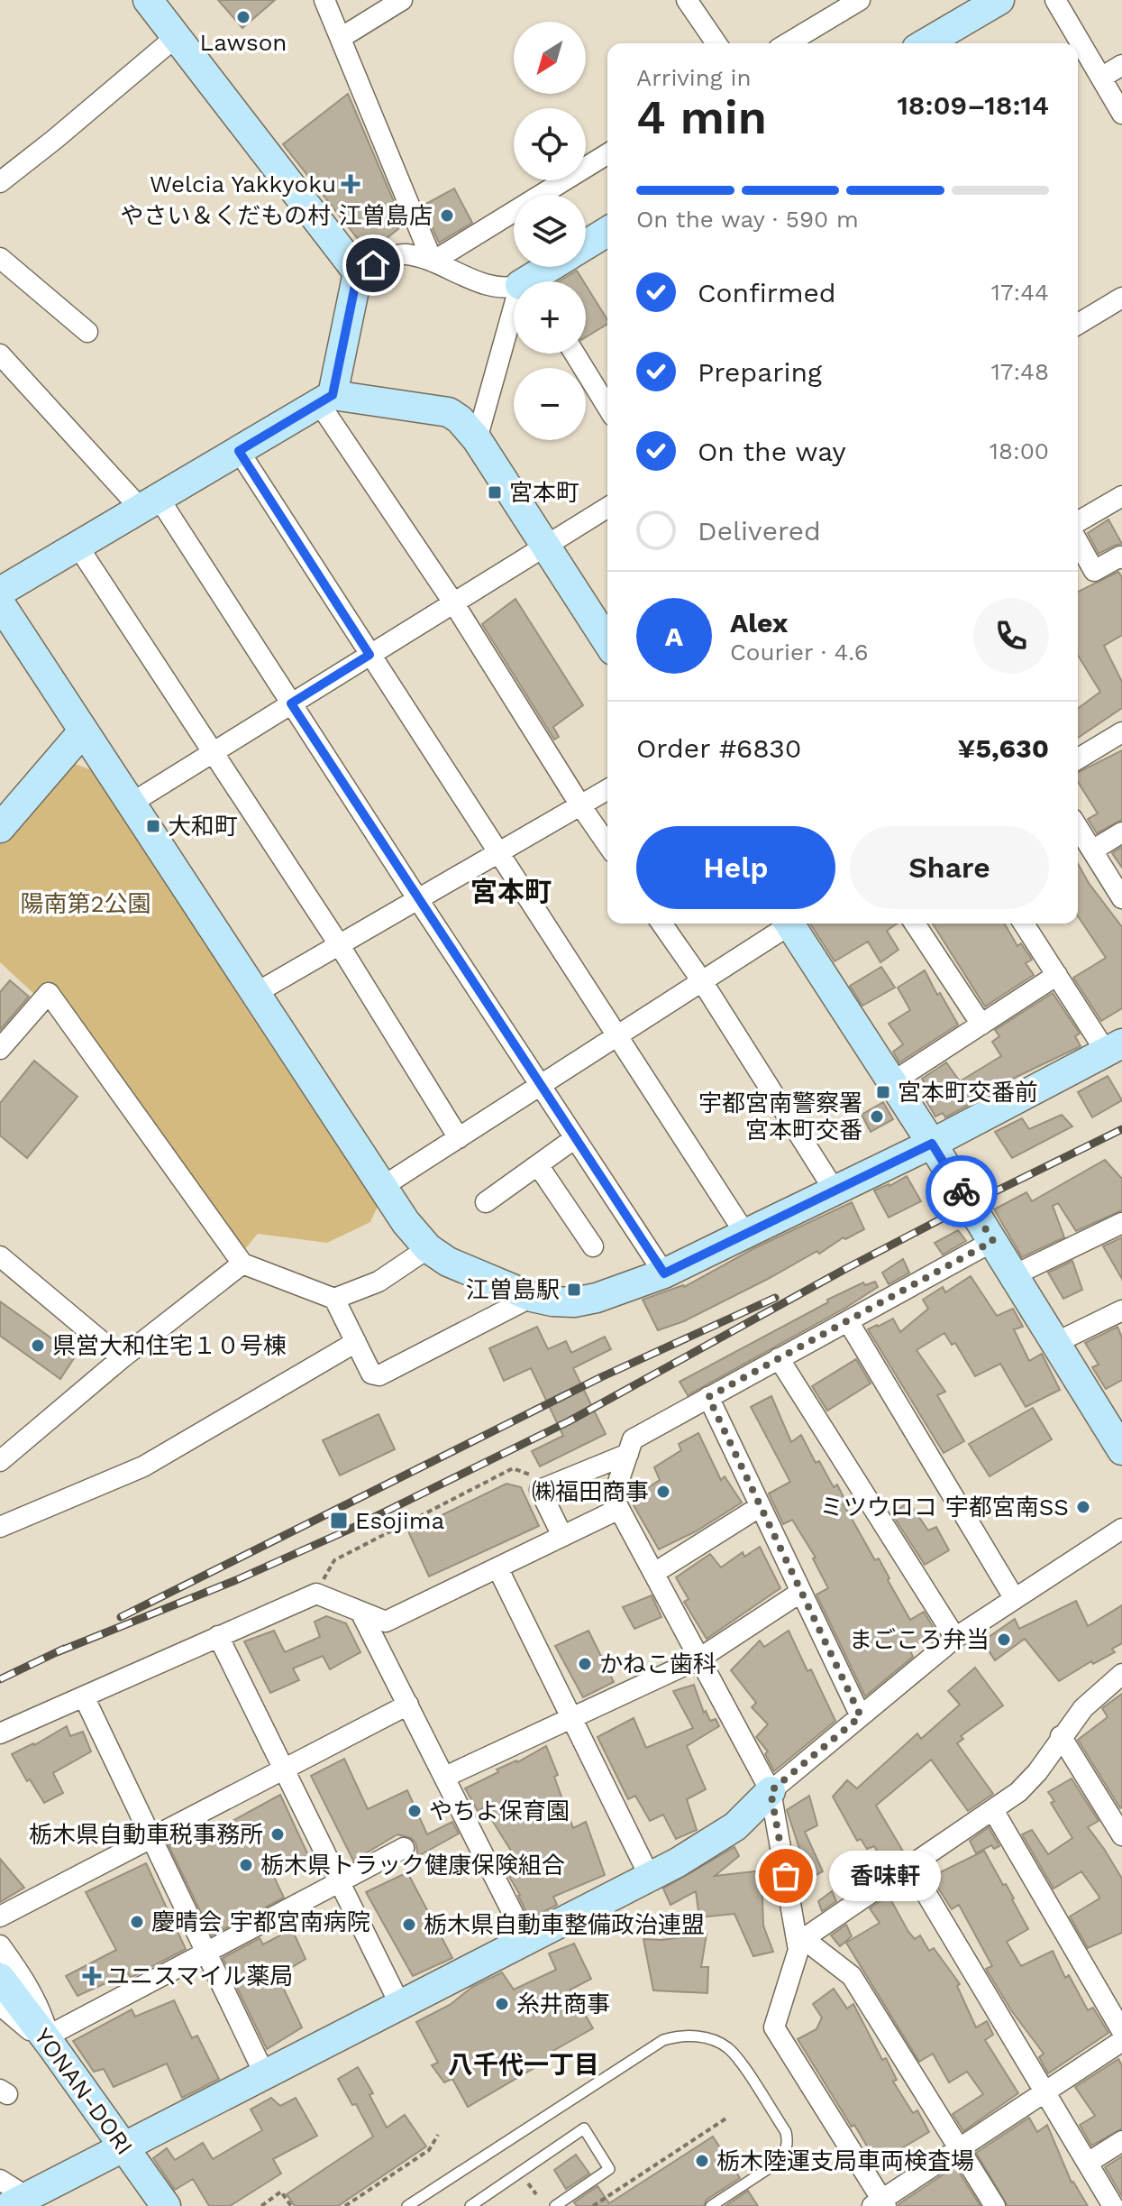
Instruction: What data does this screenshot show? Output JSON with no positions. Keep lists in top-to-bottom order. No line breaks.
{"streets":{"street":["YONAN-DORI"]},"districts":["宮本町","八千代一丁目"],"parks":["陽南第2公園"],"places":{"other":["Lawson","やさい＆くだもの村 江曽島店","宇都宮南警察署 宮本町交番","県営大和住宅１０号棟","㈱福田商事","ミツウロコ 宇都宮南SS","まごころ弁当","かねこ歯科","やちよ保育園","栃木県自動車税事務所","栃木県トラック健康保険組合","香味軒","慶晴会 宇都宮南病院","栃木県自動車整備政治連盟","糸井商事","栃木陸運支局車両検査場"],"health":["Welcia Yakkyoku","ユニスマイル薬局"],"transit":["宮本町","大和町","宮本町交番前","江曽島駅","Esojima"]},"north":"bottom left","page":{"map_buttons":["+","−"],"heading":["4 min","Arriving in","18:09–18:14"],"panel":["Alex","Courier · 4.6","Order #6830","¥5,630"],"bar":"On the way · 590 m","list":[["Confirmed","17:44"],["Preparing","17:48"],["On the way","18:00"],"Delivered"],"round":"A","buttons":["Help","Share"],"bubble":"香味軒"}}
